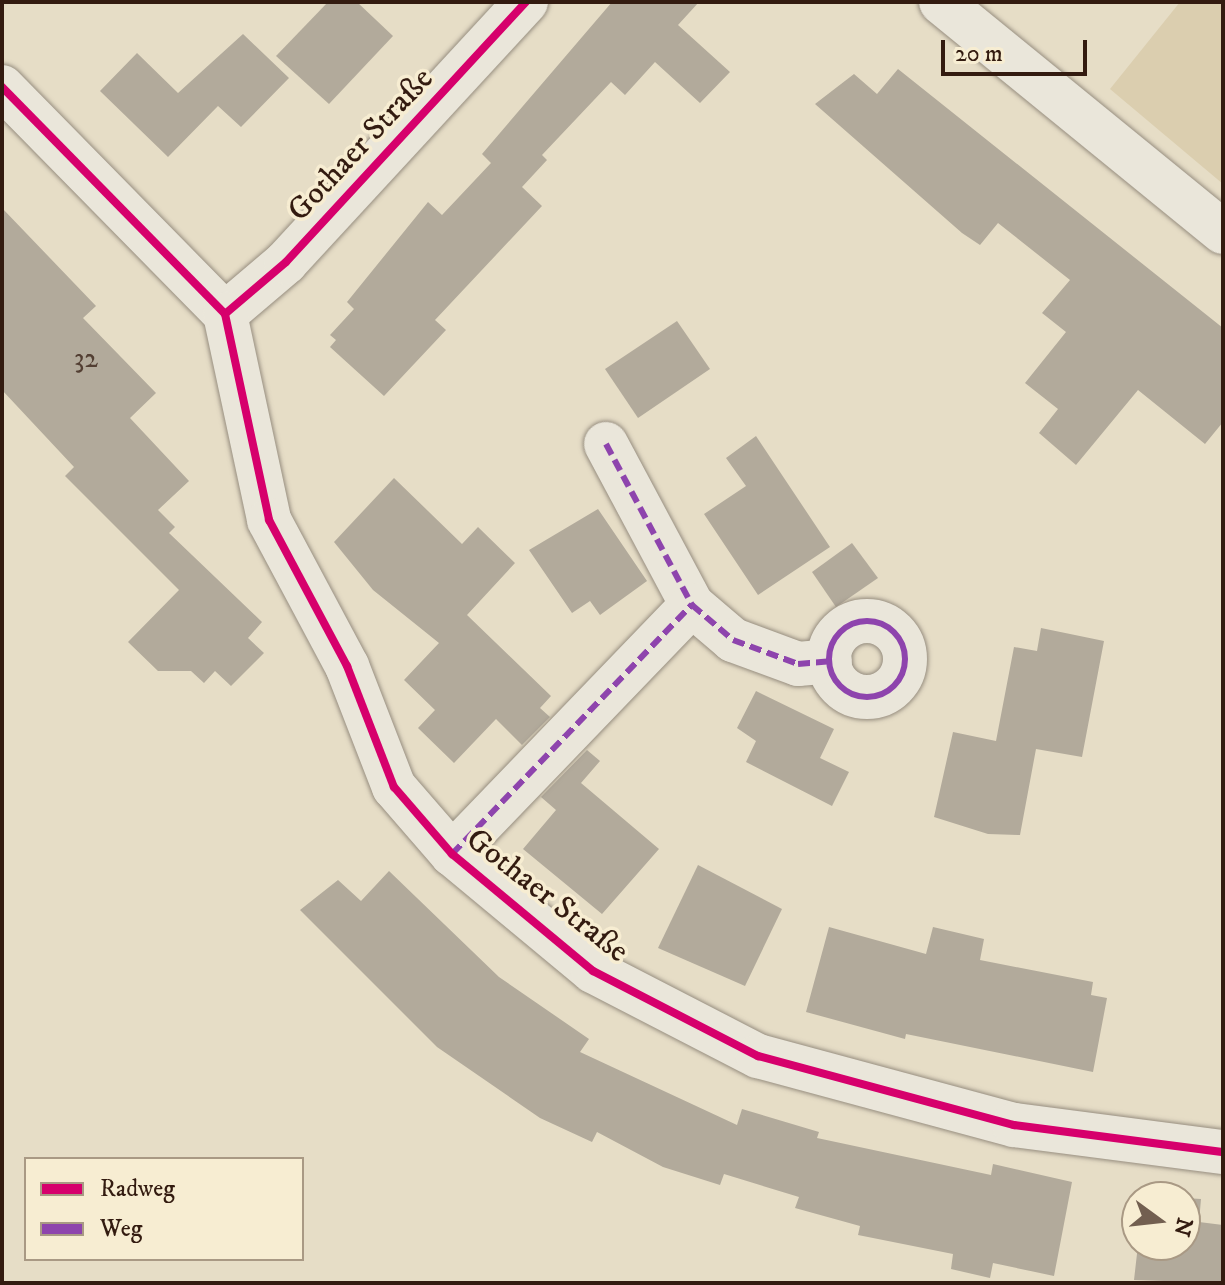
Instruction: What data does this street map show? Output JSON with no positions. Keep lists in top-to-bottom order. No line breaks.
{"streets":{"street":["Gothaer Straße"]},"house_numbers":["32"],"legend":["Radweg","Weg"],"scale_bar":"20 m","north":"right"}
